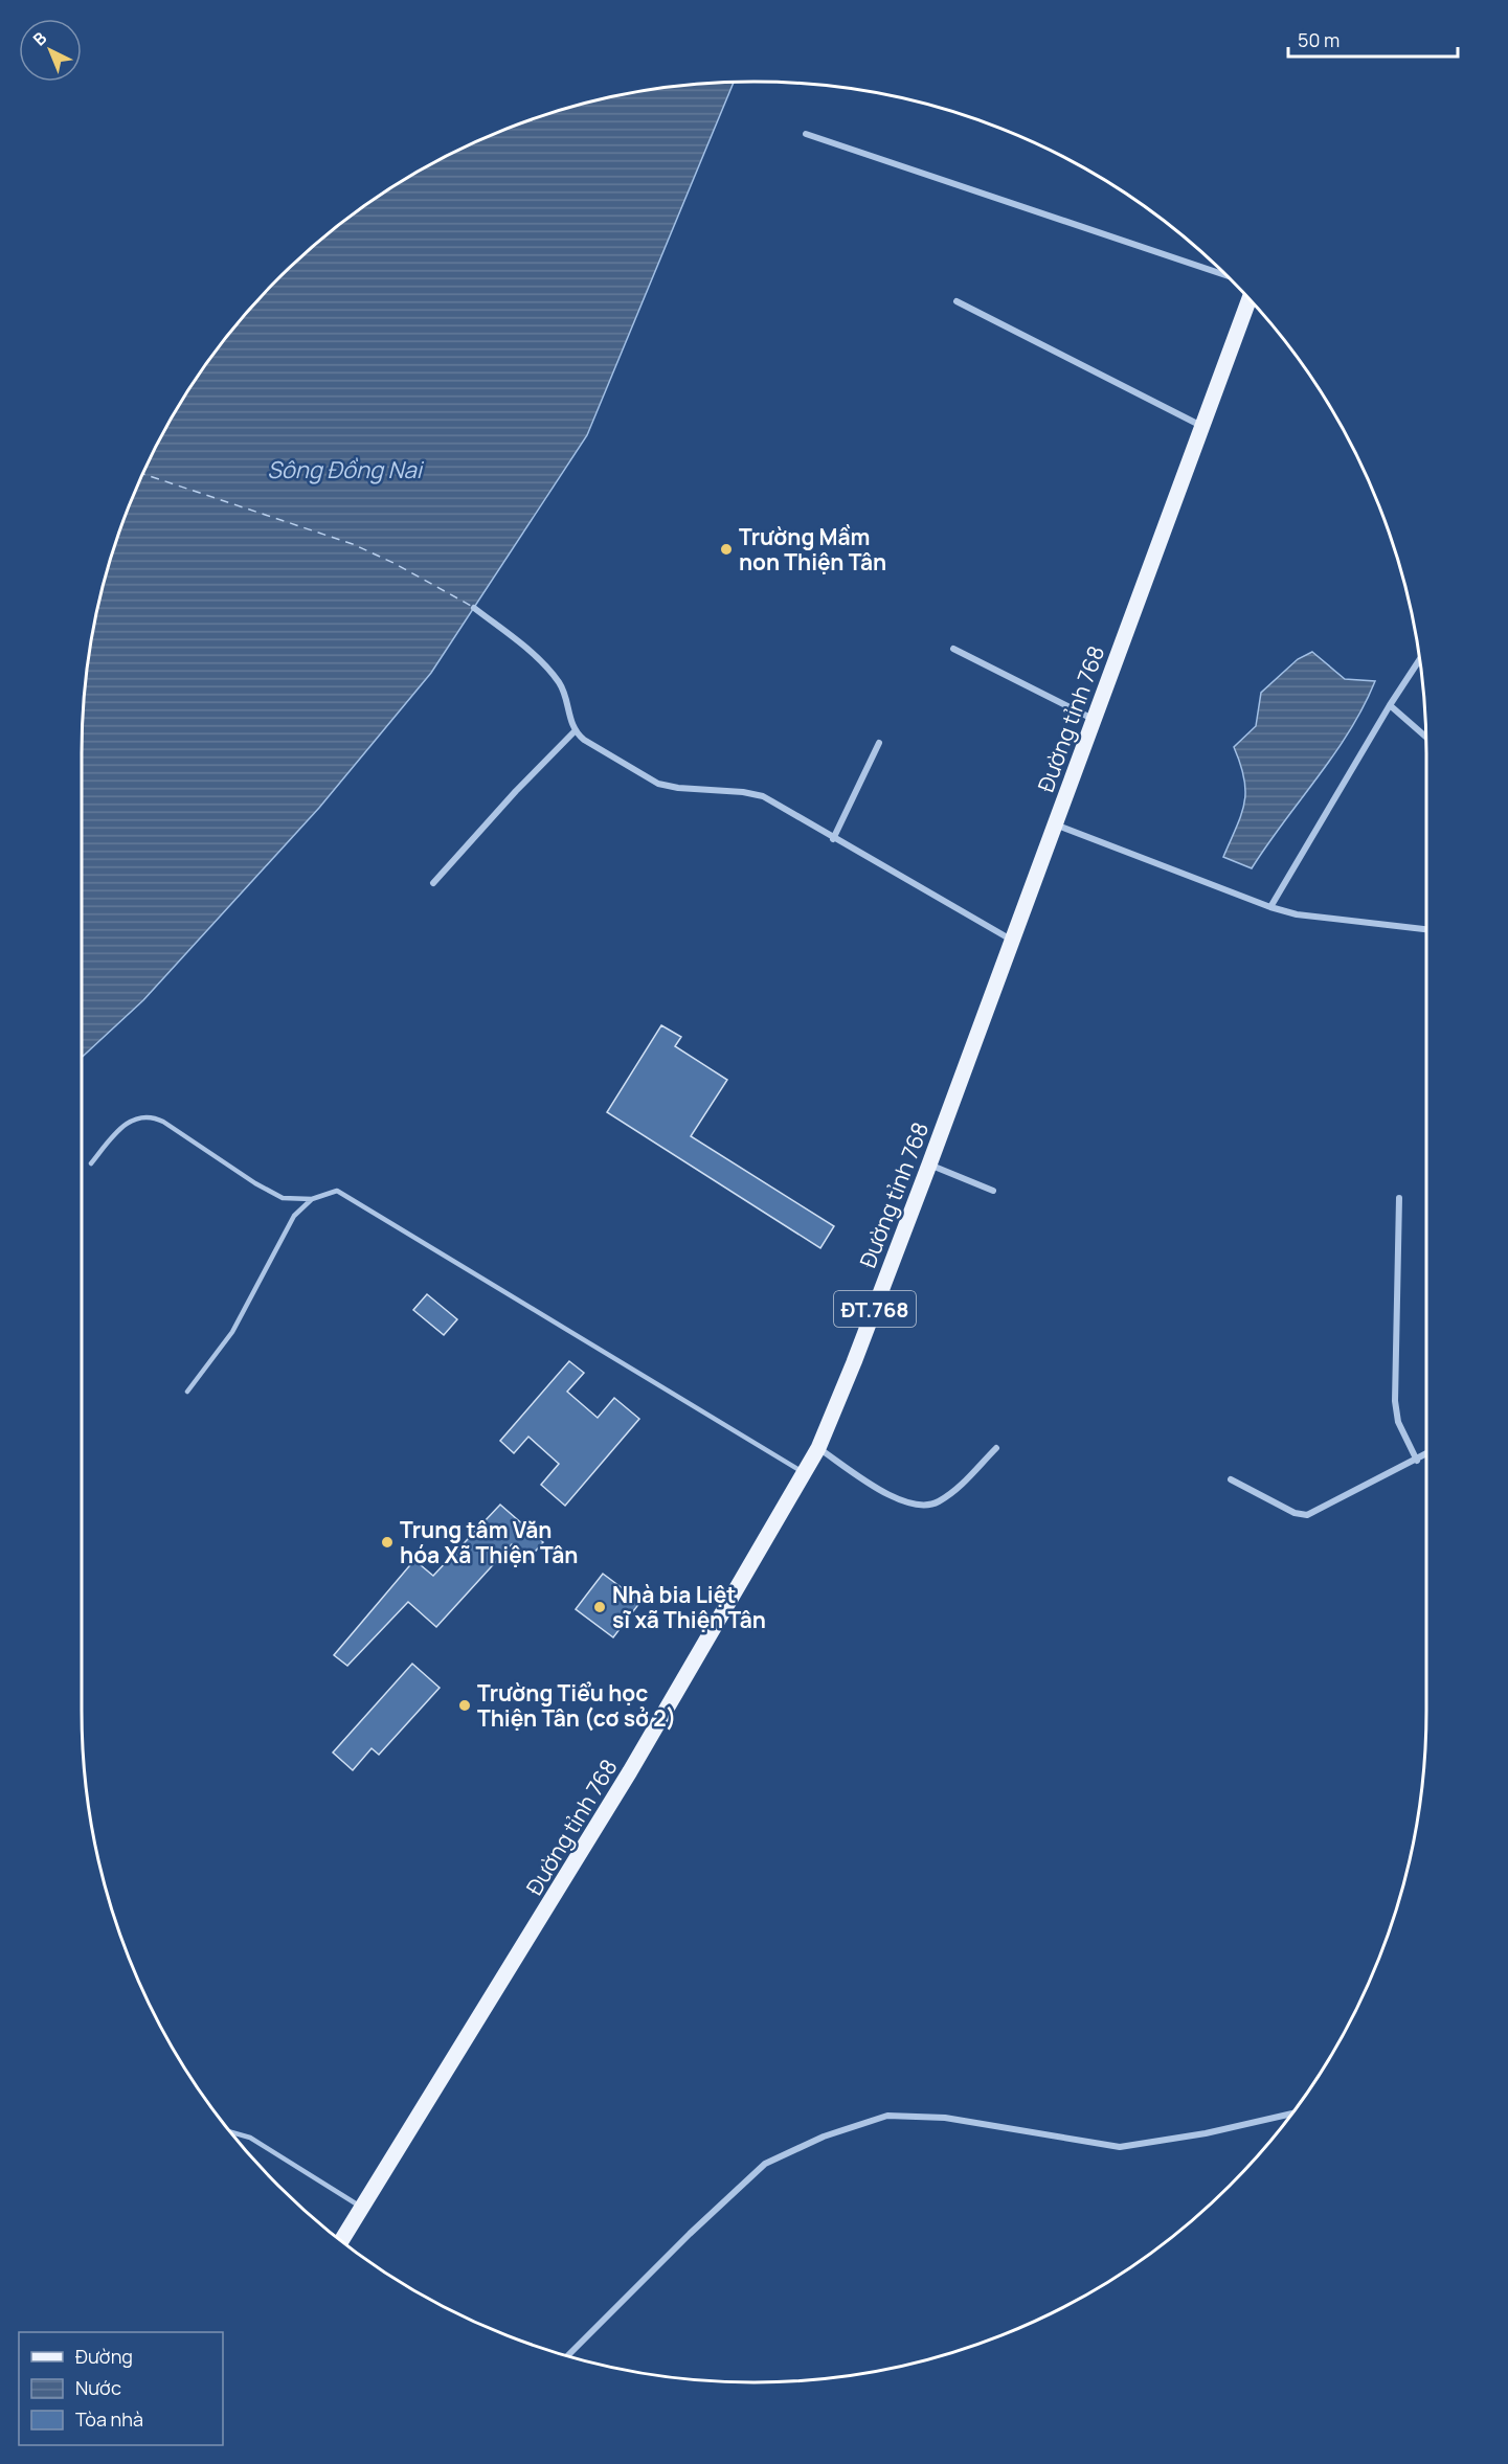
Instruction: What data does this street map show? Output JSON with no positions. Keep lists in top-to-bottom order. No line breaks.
{"streets":{"main road":["Đường tỉnh 768","ĐT.768"]},"water":["Sông Đồng Nai"],"places":["Trường Mầm non Thiện Tân","Trung tâm Văn hóa Xã Thiện Tân","Nhà bia Liệt sĩ xã Thiện Tân","Trường Tiểu học Thiện Tân (cơ sở 2)"],"legend":["Đường","Nước","Tòa nhà"],"scale_bar":"50 m","north":"top left"}
